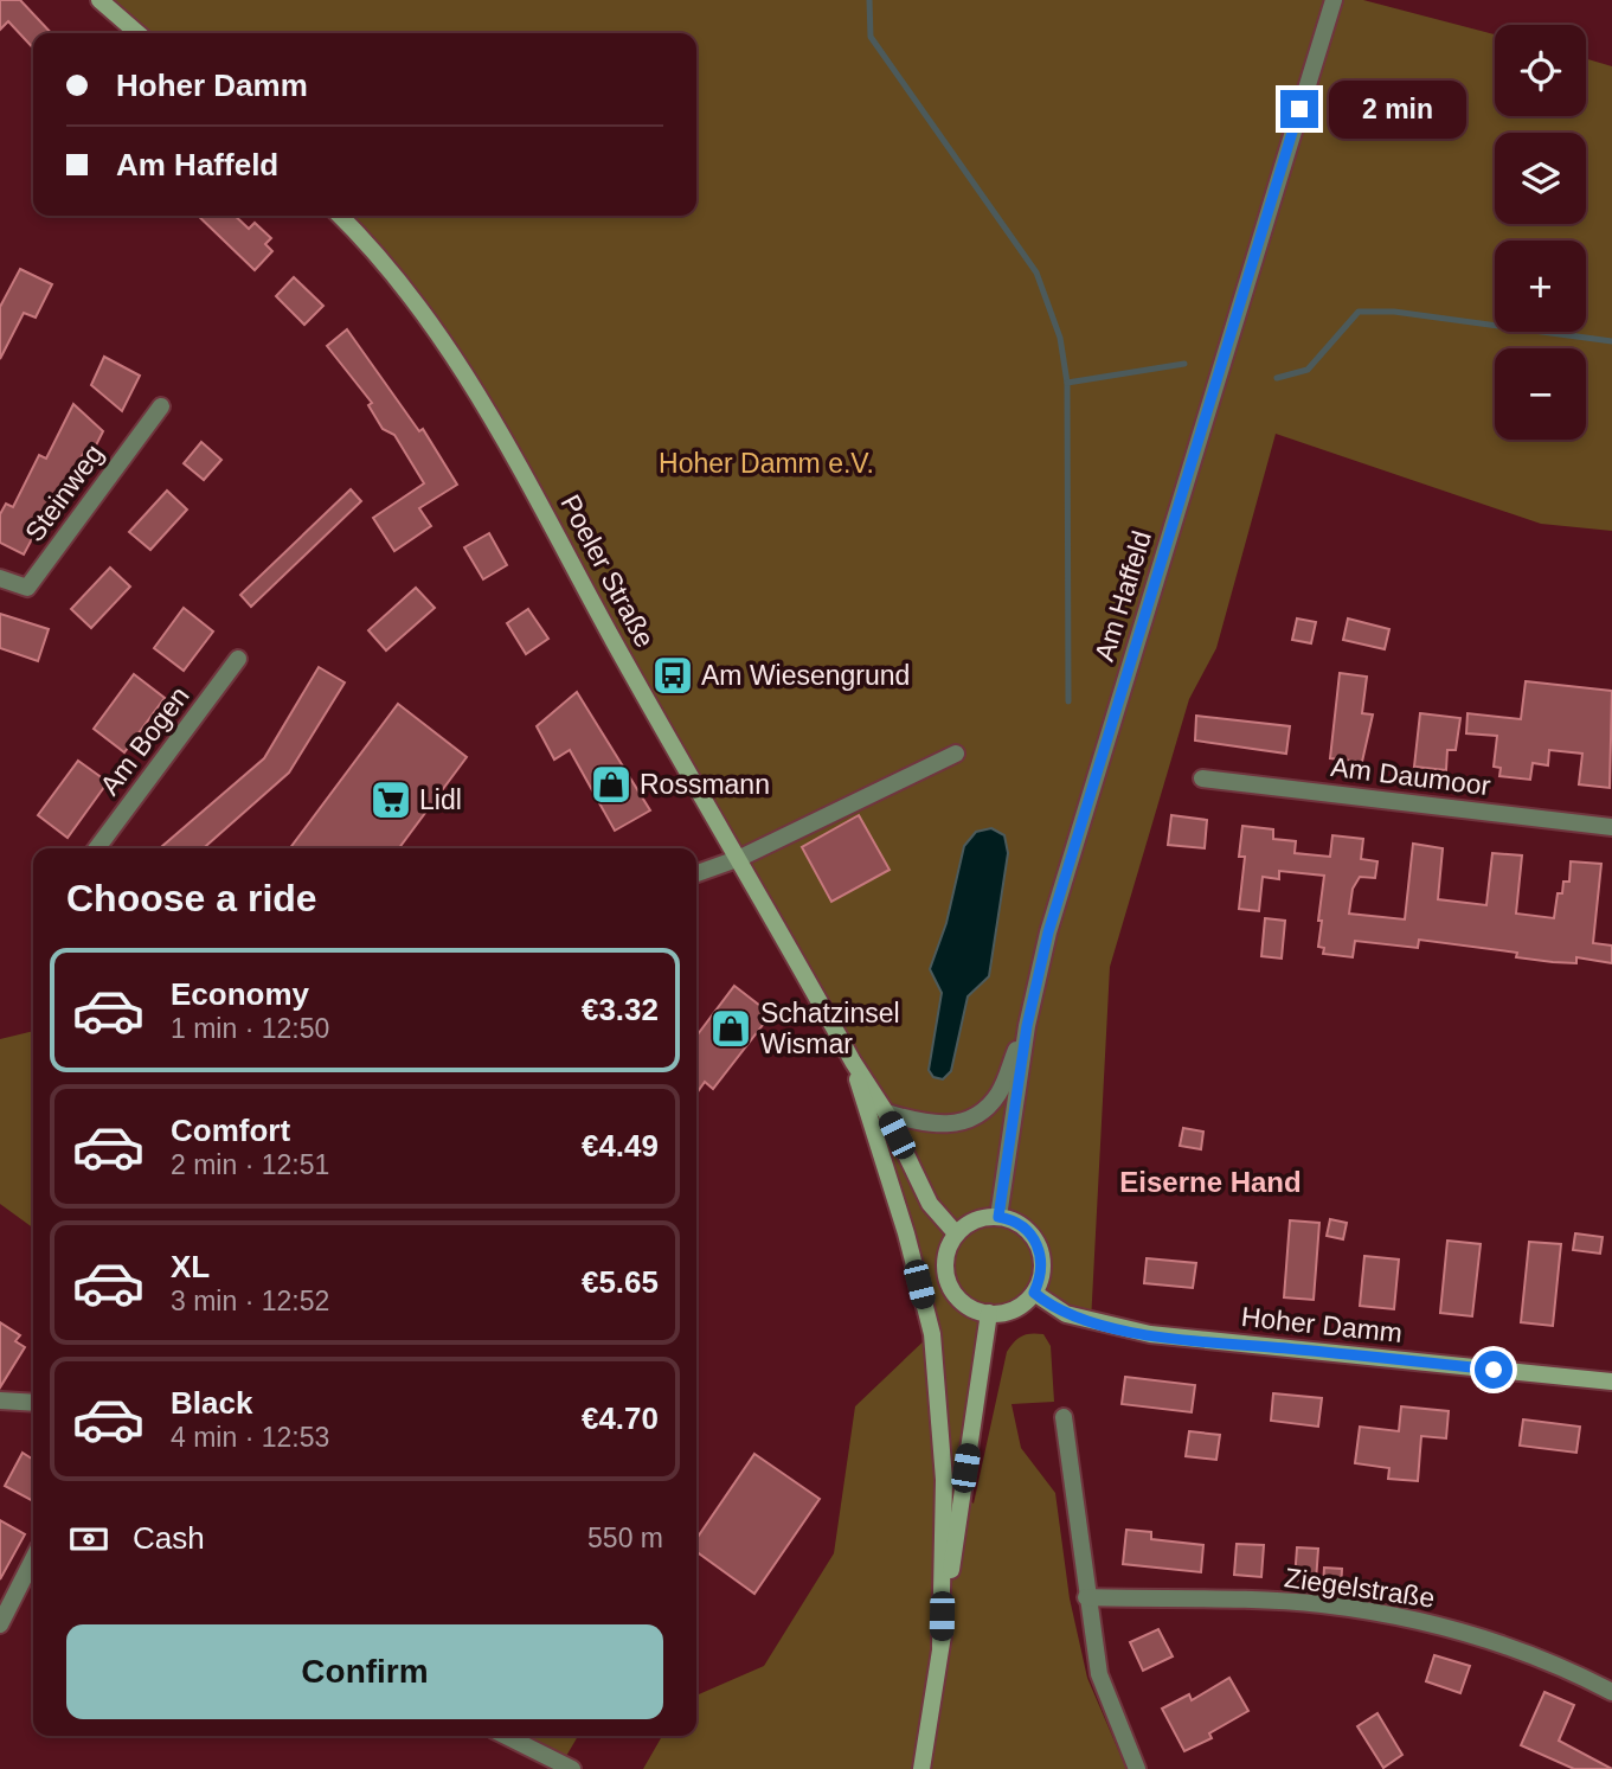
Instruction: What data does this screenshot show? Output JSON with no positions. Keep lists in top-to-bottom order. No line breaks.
{"streets":{"main road":["Poeler Straße","Hoher Damm"],"street":["Steinweg","Am Haffeld","Am Bogen","Am Daumoor","Ziegelstraße"]},"crossings":[["Poeler Straße","Am Haffeld"],["Poeler Straße","Hoher Damm"],["Am Haffeld","Hoher Damm"]],"districts":["Eiserne Hand"],"parks":["Hoher Damm e.V."],"places":{"bus stop":["Am Wiesengrund"],"shop":["Rossmann","Schatzinsel Wismar"],"supermarket":["Lidl"]},"page":{"map_buttons":["+","−"],"banner":["Hoher Damm","Am Haffeld"],"bubble":"2 min","heading":"Choose a ride","list":[{"name":"Economy","note":"1 min · 12:50","value":"€3.32"},{"name":"Comfort","note":"2 min · 12:51","value":"€4.49"},{"name":"XL","note":"3 min · 12:52","value":"€5.65"},{"name":"Black","note":"4 min · 12:53","value":"€4.70"}],"pay":["Cash","550 m"],"buttons":"Confirm"}}
